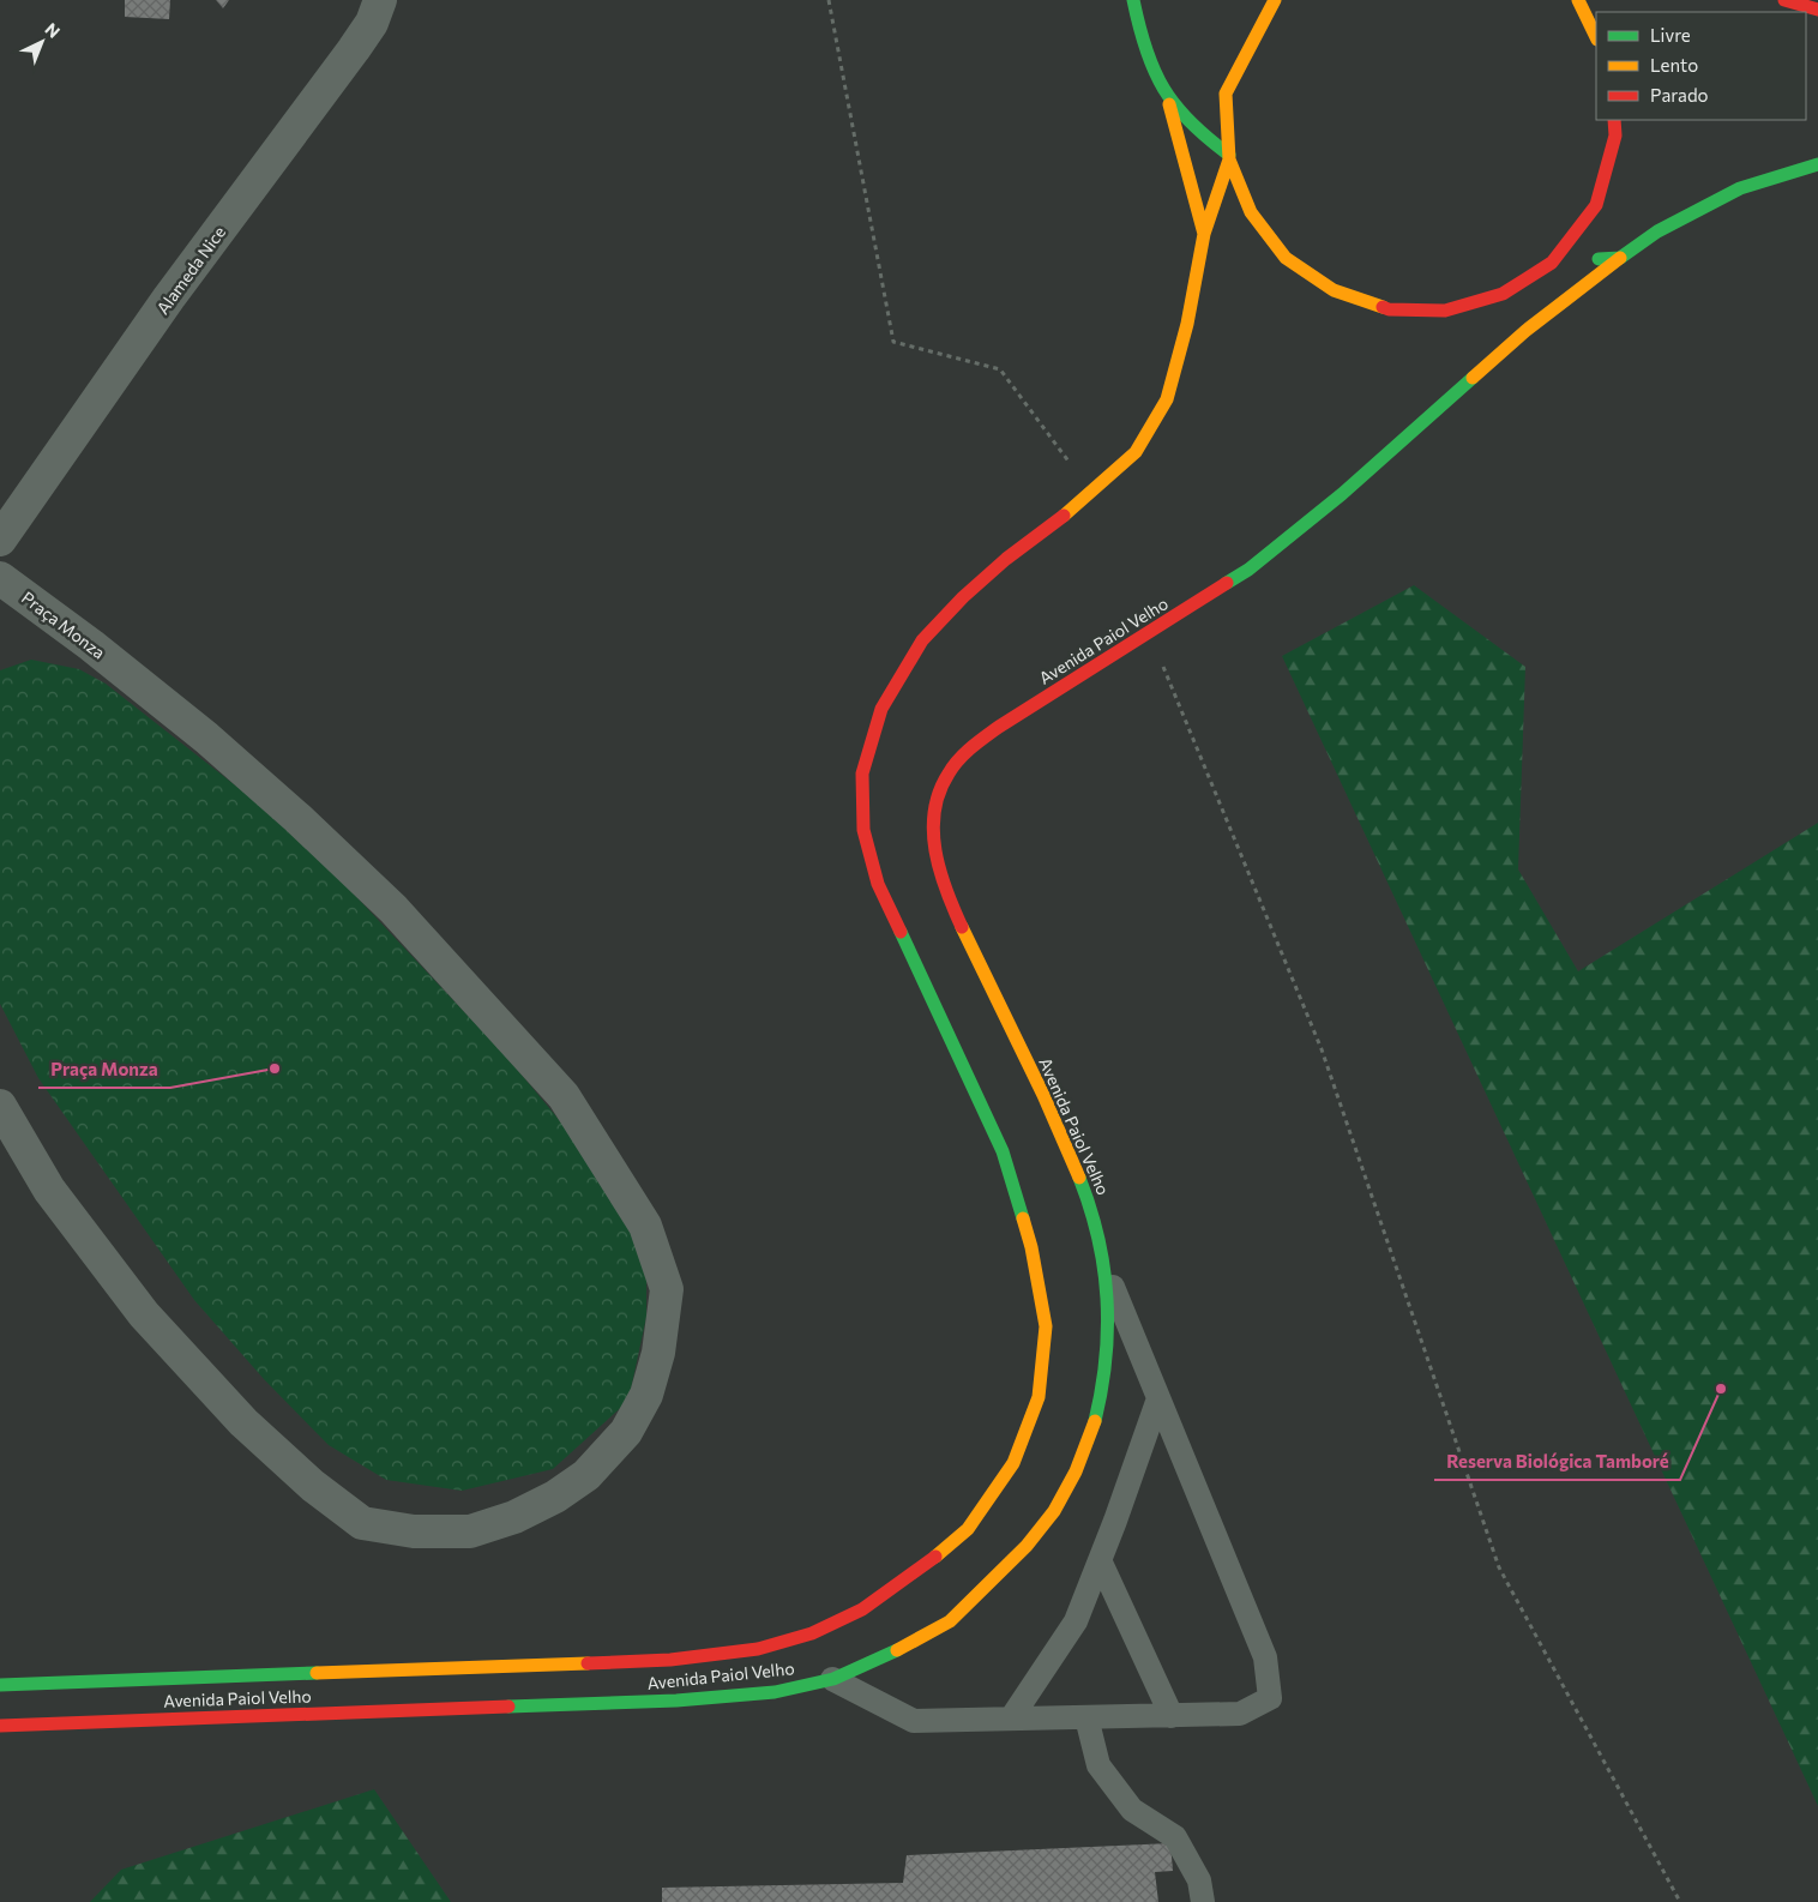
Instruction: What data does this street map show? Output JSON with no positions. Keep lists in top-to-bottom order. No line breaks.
{"streets":{"main road":["Avenida Paiol Velho"],"street":["Alameda Nice","Praça Monza"]},"places":["Praça Monza","Reserva Biológica Tamboré"],"legend":["Livre","Lento","Parado"],"north":"top right"}
